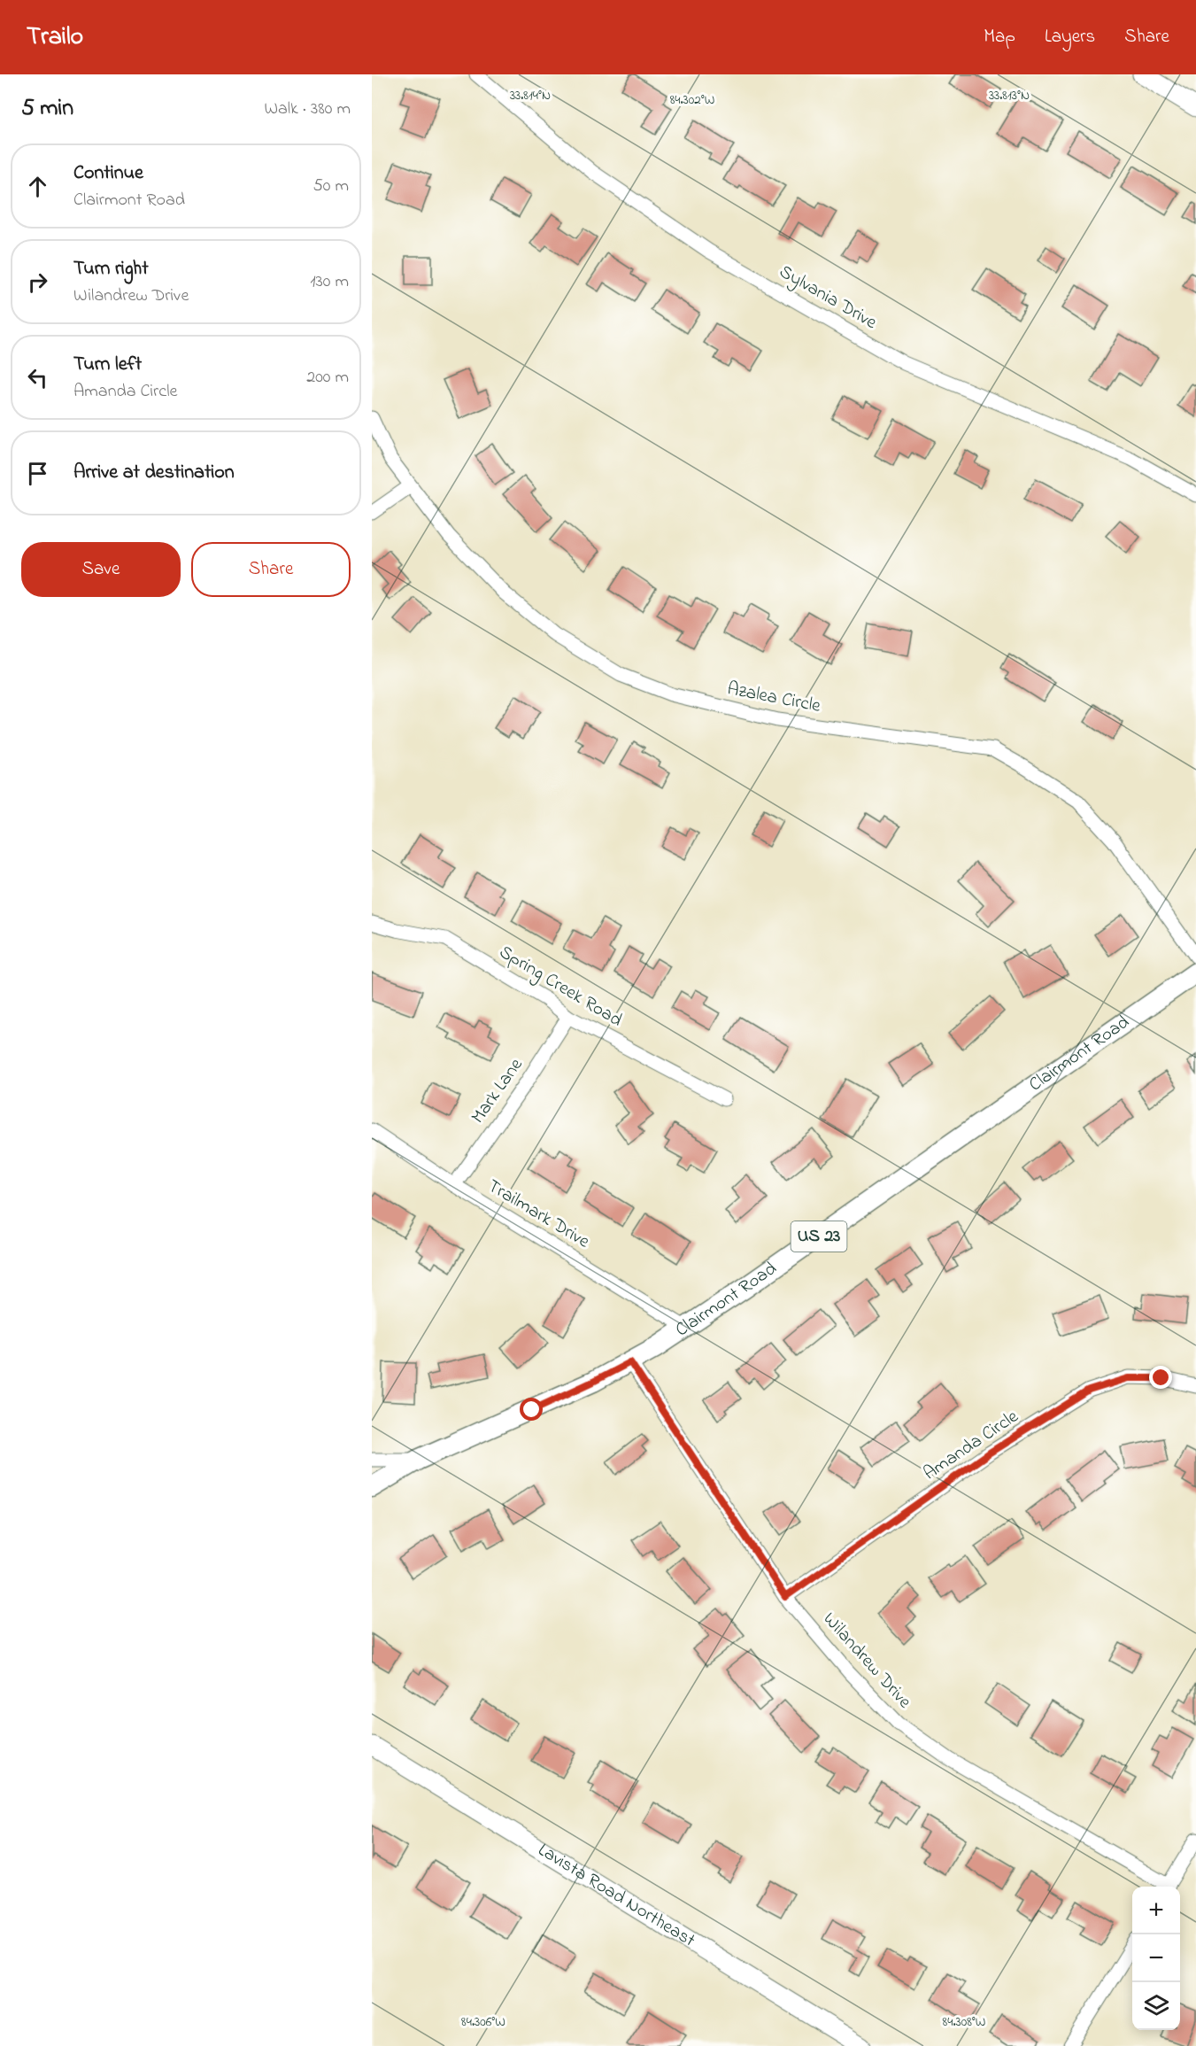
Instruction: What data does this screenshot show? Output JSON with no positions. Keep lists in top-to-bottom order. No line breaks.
{"streets":{"main road":["Clairmont Road","US 23","Lavista Road Northeast"],"street":["Sylvania Drive","Azalea Circle","Spring Creek Road","Mark Lane","Trailmark Drive","Amanda Circle","Wilandrew Drive"]},"crossings":[["Spring Creek Road","Mark Lane"],["Clairmont Road","Trailmark Drive"],["Clairmont Road","US 23"],["Clairmont Road","Wilandrew Drive"],["Mark Lane","Trailmark Drive"],["Amanda Circle","Wilandrew Drive"]],"page":{"header":"Trailo","nav":["Map","Layers","Share"],"heading":["5 min","Walk · 380 m"],"list":[["Continue","Clairmont Road","50 m"],["Turn right","Wilandrew Drive","130 m"],["Turn left","Amanda Circle","200 m"],"Arrive at destination"],"buttons":["Save","Share"],"map_buttons":["+","−"]},"coordinates":["33.814°N","33.813°N","84.302°W","84.306°W","84.308°W"]}
